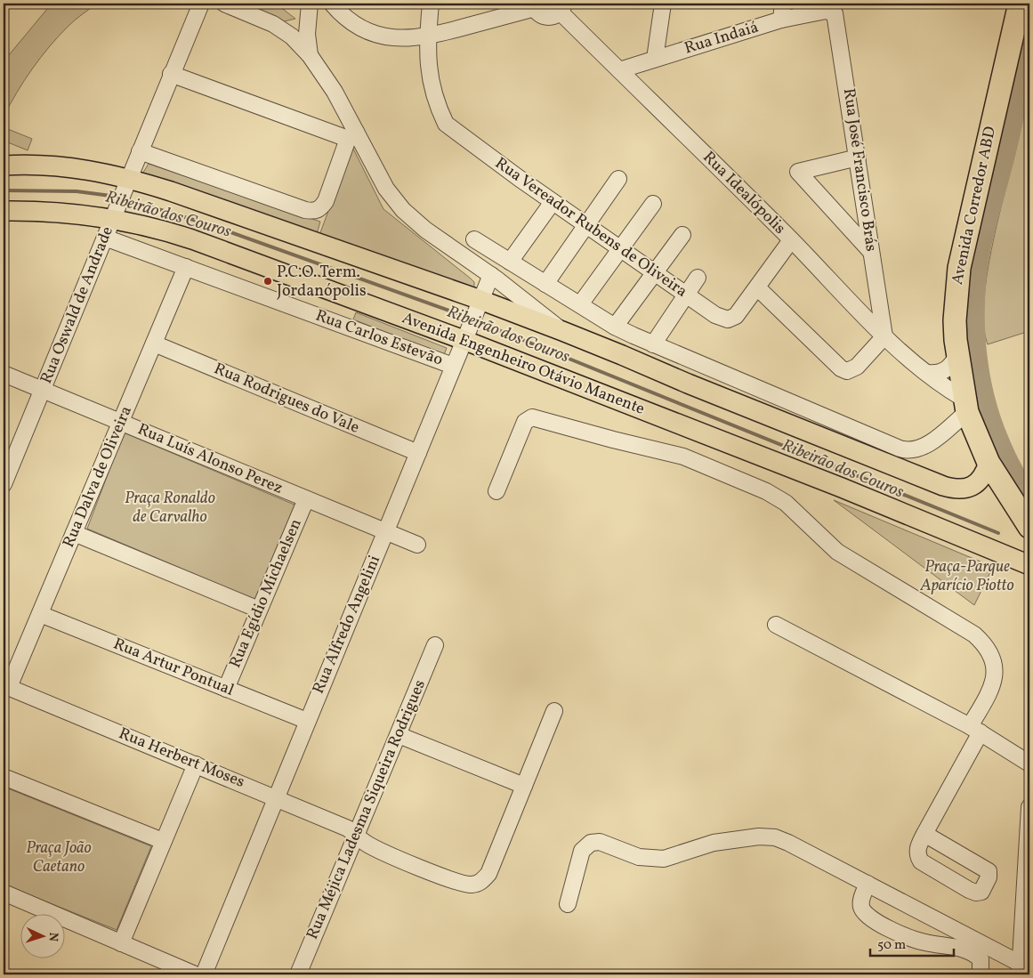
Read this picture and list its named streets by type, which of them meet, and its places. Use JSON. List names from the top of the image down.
{
  "streets": {
    "highway": ["Avenida Corredor ABD"],
    "main road": ["Avenida Engenheiro Otávio Manente"],
    "street": [
      "Rua Indaiá",
      "Rua José Francisco Brás",
      "Rua Idealópolis",
      "Rua Vereador Rubens de Oliveira",
      "Rua Oswald de Andrade",
      "Rua Carlos Estevão",
      "Rua Rodrigues do Vale",
      "Rua Luís Alonso Perez",
      "Rua Dalva de Oliveira",
      "Rua Egídio Michaelsen",
      "Rua Alfredo Angelini",
      "Rua Artur Pontual",
      "Rua Herbert Moses",
      "Rua Méjica Ladesma Siqueira Rodrigues"
    ]
  },
  "crossings": [
    ["Rua Indaiá", "Rua José Francisco Brás"],
    ["Rua Indaiá", "Rua Idealópolis"],
    ["Rua José Francisco Brás", "Rua Idealópolis"],
    ["Rua Idealópolis", "Avenida Corredor ABD"],
    ["Rua Idealópolis", "Rua Vereador Rubens de Oliveira"],
    ["Rua Oswald de Andrade", "Rua Carlos Estevão"],
    ["Rua Oswald de Andrade", "Avenida Engenheiro Otávio Manente"],
    ["Rua Oswald de Andrade", "Rua Luís Alonso Perez"],
    ["Rua Carlos Estevão", "Rua Dalva de Oliveira"],
    ["Rua Carlos Estevão", "Rua Alfredo Angelini"],
    ["Avenida Engenheiro Otávio Manente", "Rua Alfredo Angelini"],
    ["Rua Rodrigues do Vale", "Rua Dalva de Oliveira"],
    ["Rua Rodrigues do Vale", "Rua Alfredo Angelini"],
    ["Rua Luís Alonso Perez", "Rua Dalva de Oliveira"],
    ["Rua Luís Alonso Perez", "Rua Egídio Michaelsen"],
    ["Rua Luís Alonso Perez", "Rua Alfredo Angelini"],
    ["Rua Dalva de Oliveira", "Rua Artur Pontual"],
    ["Rua Dalva de Oliveira", "Rua Herbert Moses"],
    ["Rua Egídio Michaelsen", "Rua Artur Pontual"],
    ["Rua Alfredo Angelini", "Rua Artur Pontual"],
    ["Rua Alfredo Angelini", "Rua Herbert Moses"],
    ["Rua Herbert Moses", "Rua Méjica Ladesma Siqueira Rodrigues"]
  ],
  "water": ["Ribeirão dos Couros"],
  "parks": ["Praça Ronaldo de Carvalho", "Praça-Parque Aparício Piotto", "Praça João Caetano"],
  "places": ["P.C.O. Term. Jordanópolis"],
  "scale_bar": "50 m",
  "north": "right"
}
